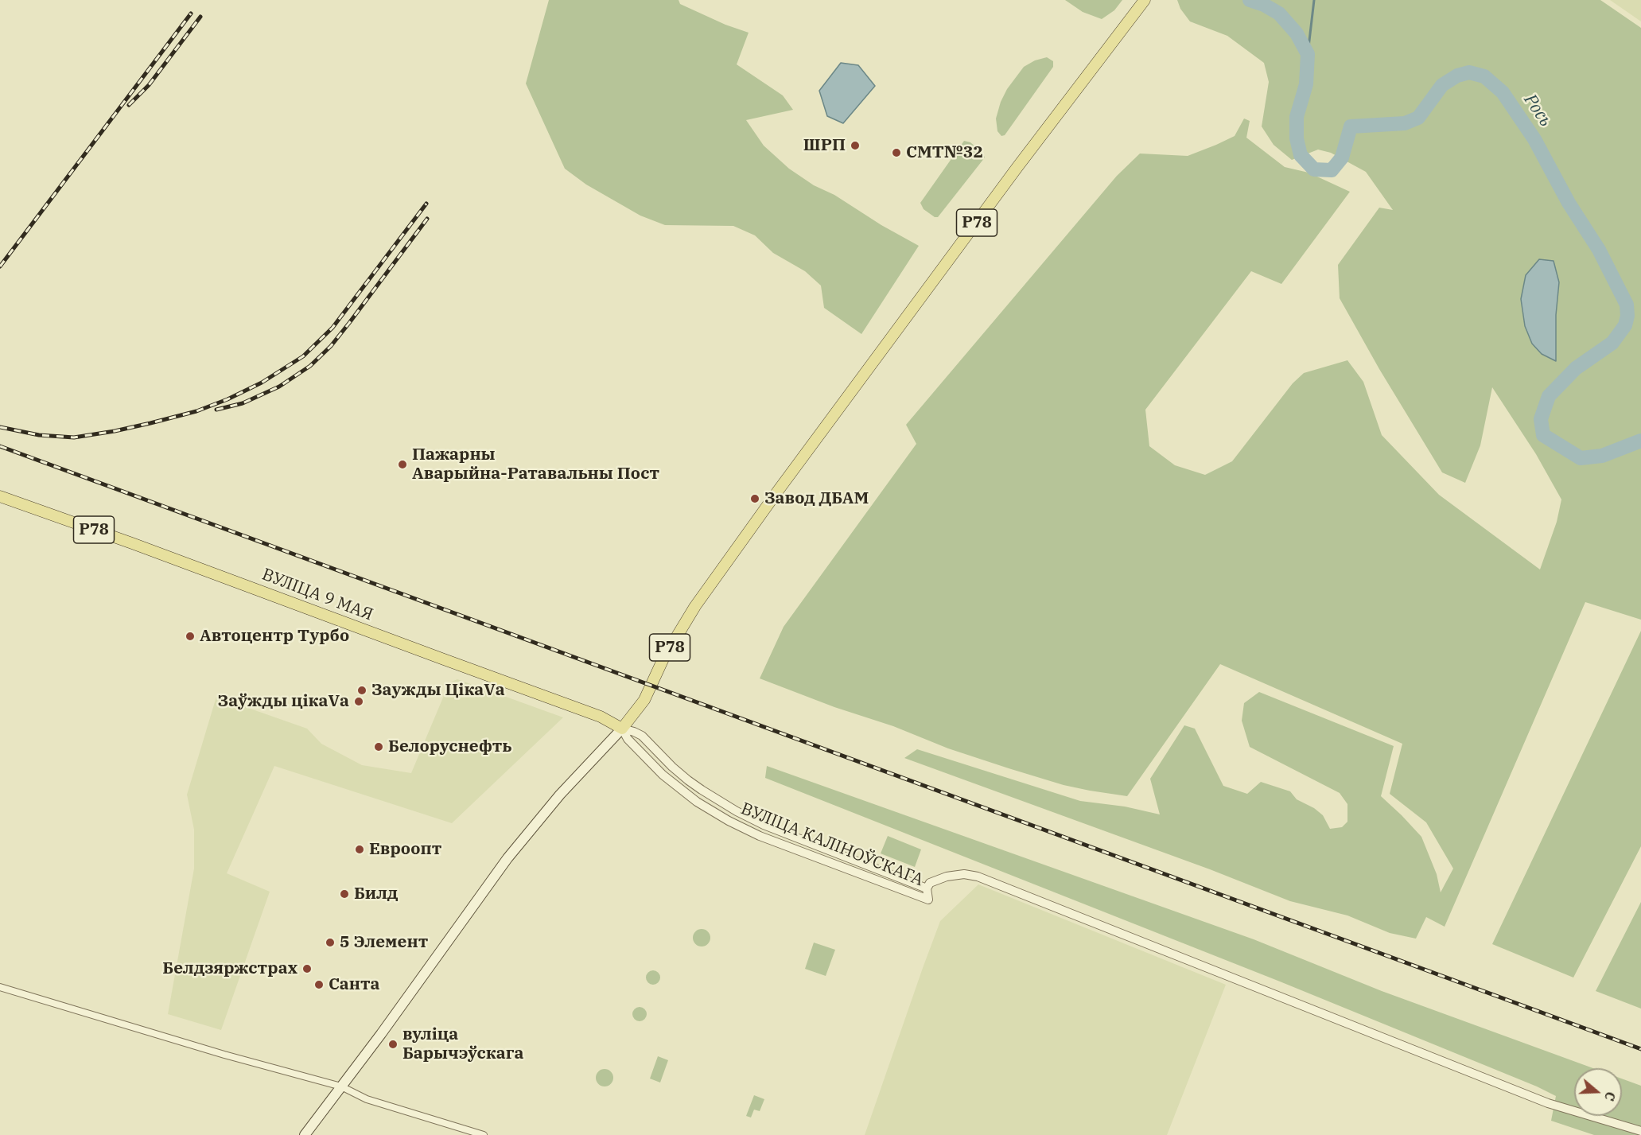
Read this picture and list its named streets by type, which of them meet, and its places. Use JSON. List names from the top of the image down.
{
  "streets": {
    "main road": ["Р78", "ВУЛІЦА 9 МАЯ"],
    "street": ["ВУЛІЦА КАЛІНОЎСКАГА"]
  },
  "crossings": [
    ["Р78", "ВУЛІЦА 9 МАЯ"],
    ["Р78", "ВУЛІЦА КАЛІНОЎСКАГА"],
    ["ВУЛІЦА 9 МАЯ", "ВУЛІЦА КАЛІНОЎСКАГА"]
  ],
  "water": ["Рось"],
  "places": [
    "ШРП",
    "СМТ№32",
    "Пажарны Аварыйна-Ратавальны Пост",
    "Завод ДБАМ",
    "Автоцентр Турбо",
    "Заужды ЦікаVа",
    "Заўжды цікаVа",
    "Белоруснефть",
    "Евроопт",
    "Билд",
    "5 Элемент",
    "Белдзяржстрах",
    "Санта",
    "вуліца Барычэўскага"
  ],
  "north": "right"
}
